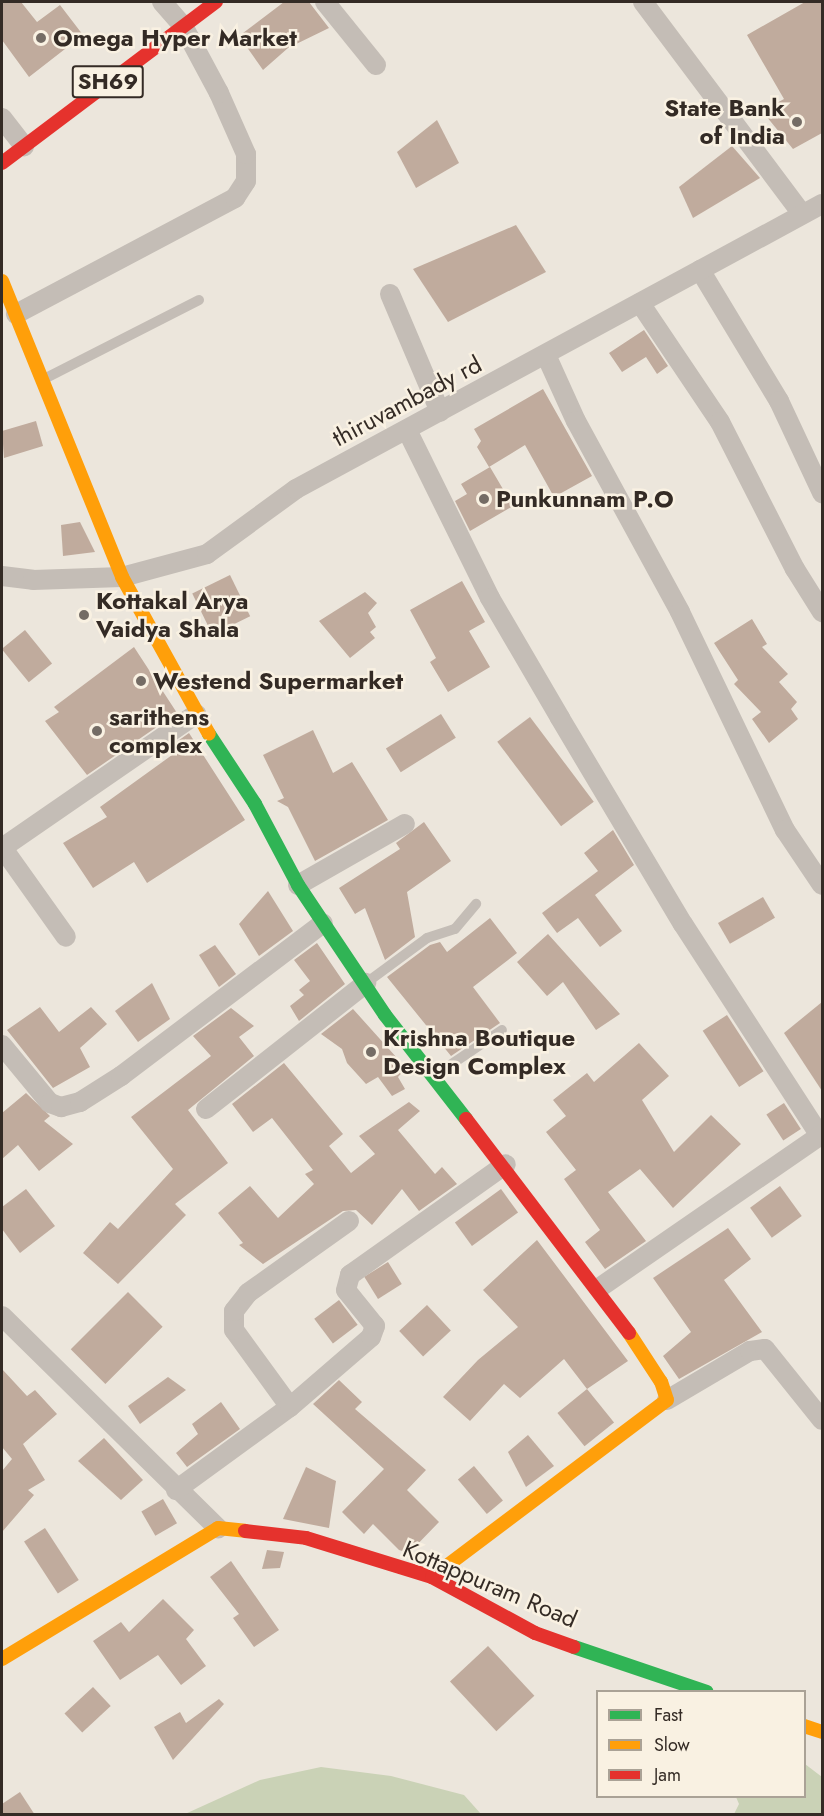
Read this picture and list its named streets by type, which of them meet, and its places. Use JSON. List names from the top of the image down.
{
  "streets": {
    "street": ["SH69", "thiruvambady rd", "Kottappuram Road"]
  },
  "places": [
    "Omega Hyper Market",
    "State Bank of India",
    "Punkunnam P.O",
    "Kottakal Arya Vaidya Shala",
    "Westend Supermarket",
    "sarithens complex",
    "Krishna Boutique Design Complex"
  ],
  "legend": ["Fast", "Slow", "Jam"]
}
